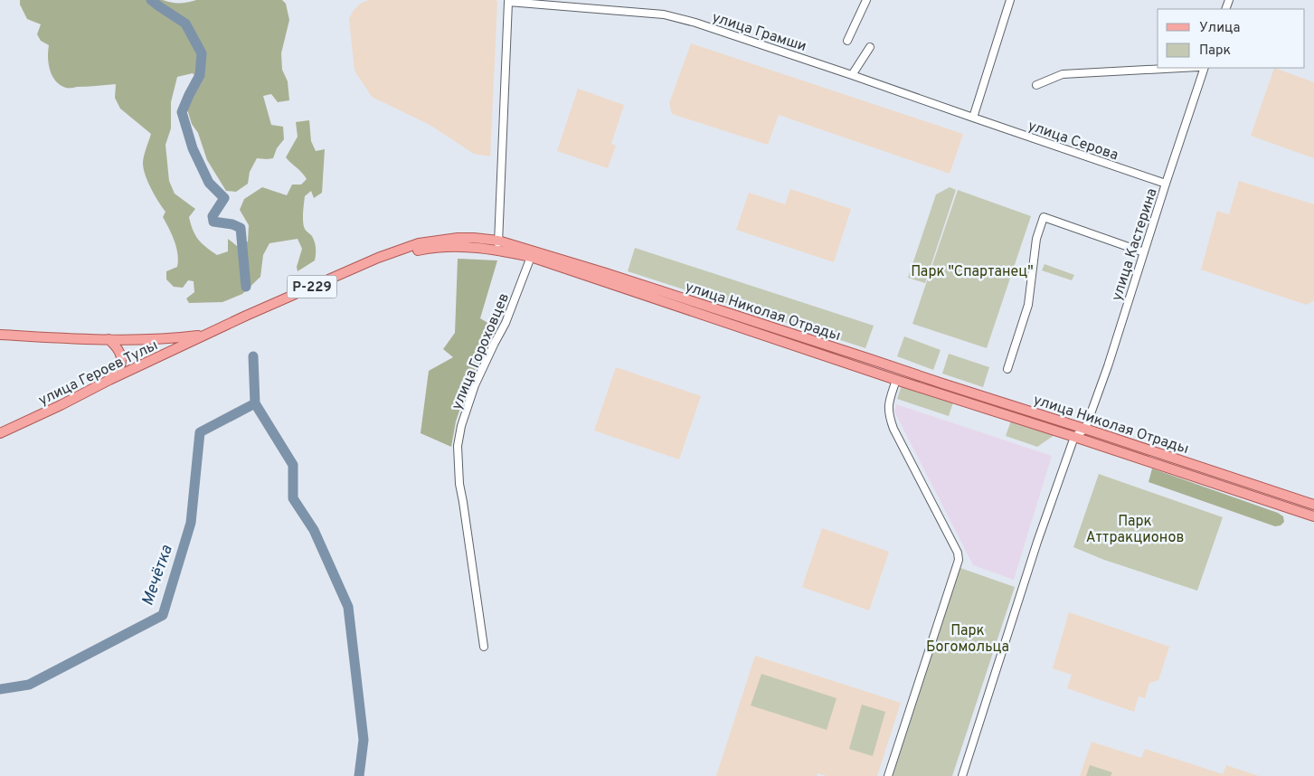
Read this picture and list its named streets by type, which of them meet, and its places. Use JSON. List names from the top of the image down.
{
  "streets": {
    "main road": ["Р-229", "улица Николая Отрады", "улица Героев Тулы"],
    "street": [
      "улица Грамши",
      "улица Серова",
      "улица Кастерина",
      "улица Гороховцев"
    ]
  },
  "crossings": [
    ["улица Грамши", "улица Серова"],
    ["улица Грамши", "улица Николая Отрады"],
    ["улица Серова", "улица Кастерина"],
    ["улица Кастерина", "улица Николая Отрады"],
    ["улица Николая Отрады", "улица Гороховцев"],
    ["улица Николая Отрады", "улица Героев Тулы"]
  ],
  "water": ["Мечётка"],
  "parks": ["Парк \"Спартанец\"", "Парк Аттракционов", "Парк Богомольца"],
  "legend": ["Улица", "Парк"]
}
